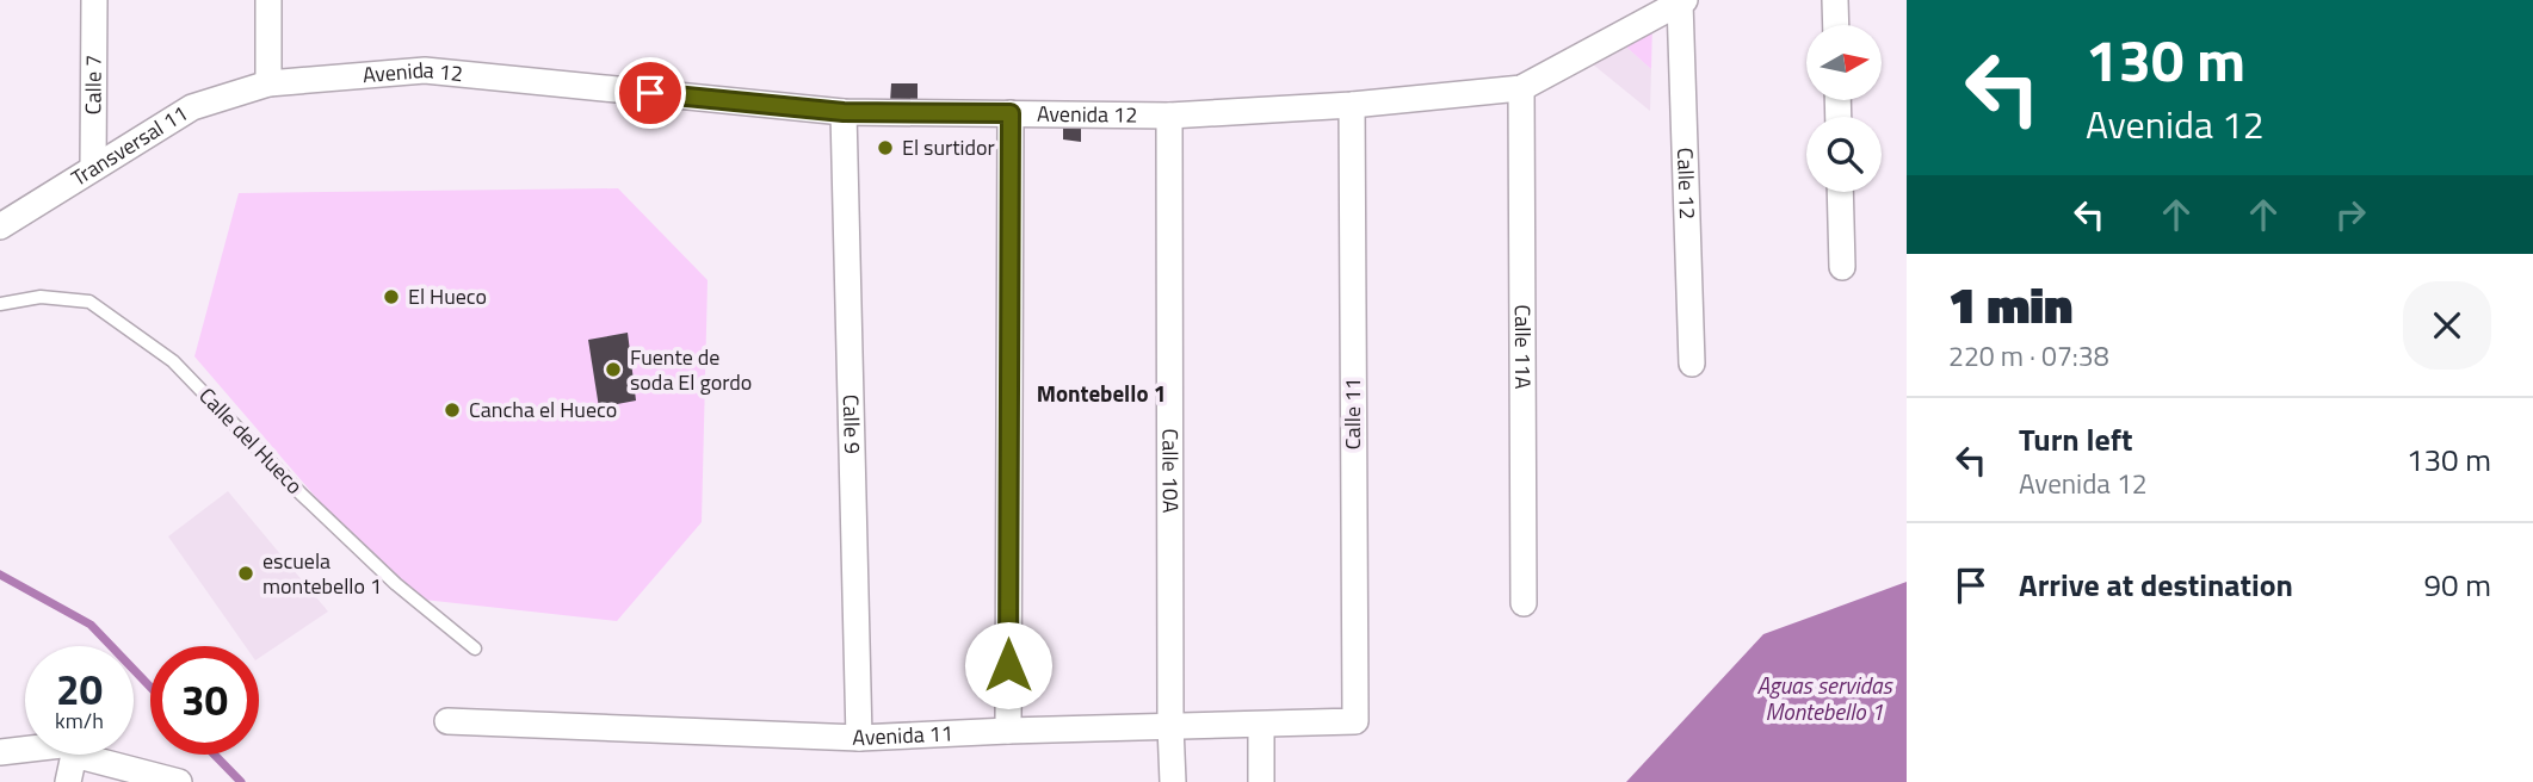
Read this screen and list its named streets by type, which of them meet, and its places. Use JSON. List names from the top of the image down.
{
  "streets": {
    "street": [
      "Avenida 12",
      "Calle 7",
      "Transversal 11",
      "Calle 12",
      "Calle 11A",
      "Calle 11",
      "Calle 9",
      "Calle 10A",
      "Avenida 11"
    ],
    "lane": ["Calle del Hueco"]
  },
  "crossings": [
    ["Avenida 12", "Transversal 11"],
    ["Avenida 12", "Calle 12"],
    ["Avenida 12", "Calle 11A"],
    ["Avenida 12", "Calle 11"],
    ["Avenida 12", "Calle 9"],
    ["Avenida 12", "Calle 10A"],
    ["Calle 7", "Transversal 11"],
    ["Calle 11", "Avenida 11"],
    ["Calle 9", "Avenida 11"],
    ["Calle 10A", "Avenida 11"]
  ],
  "districts": ["Montebello 1"],
  "water": ["Aguas servidas Montebello 1"],
  "places": [
    "El surtidor",
    "El Hueco",
    "Fuente de soda El gordo",
    "Cancha el Hueco",
    "escuela montebello 1"
  ],
  "north": "right",
  "page": {
    "turn": ["130 m", "Avenida 12"],
    "heading": ["1 min", "220 m · 07:38"],
    "list": [
      {
        "name": "Turn left",
        "note": "Avenida 12",
        "value": "130 m"
      },
      {
        "name": "Arrive at destination",
        "value": "90 m"
      }
    ],
    "speed": "20 km/h",
    "limit": "30"
  }
}
